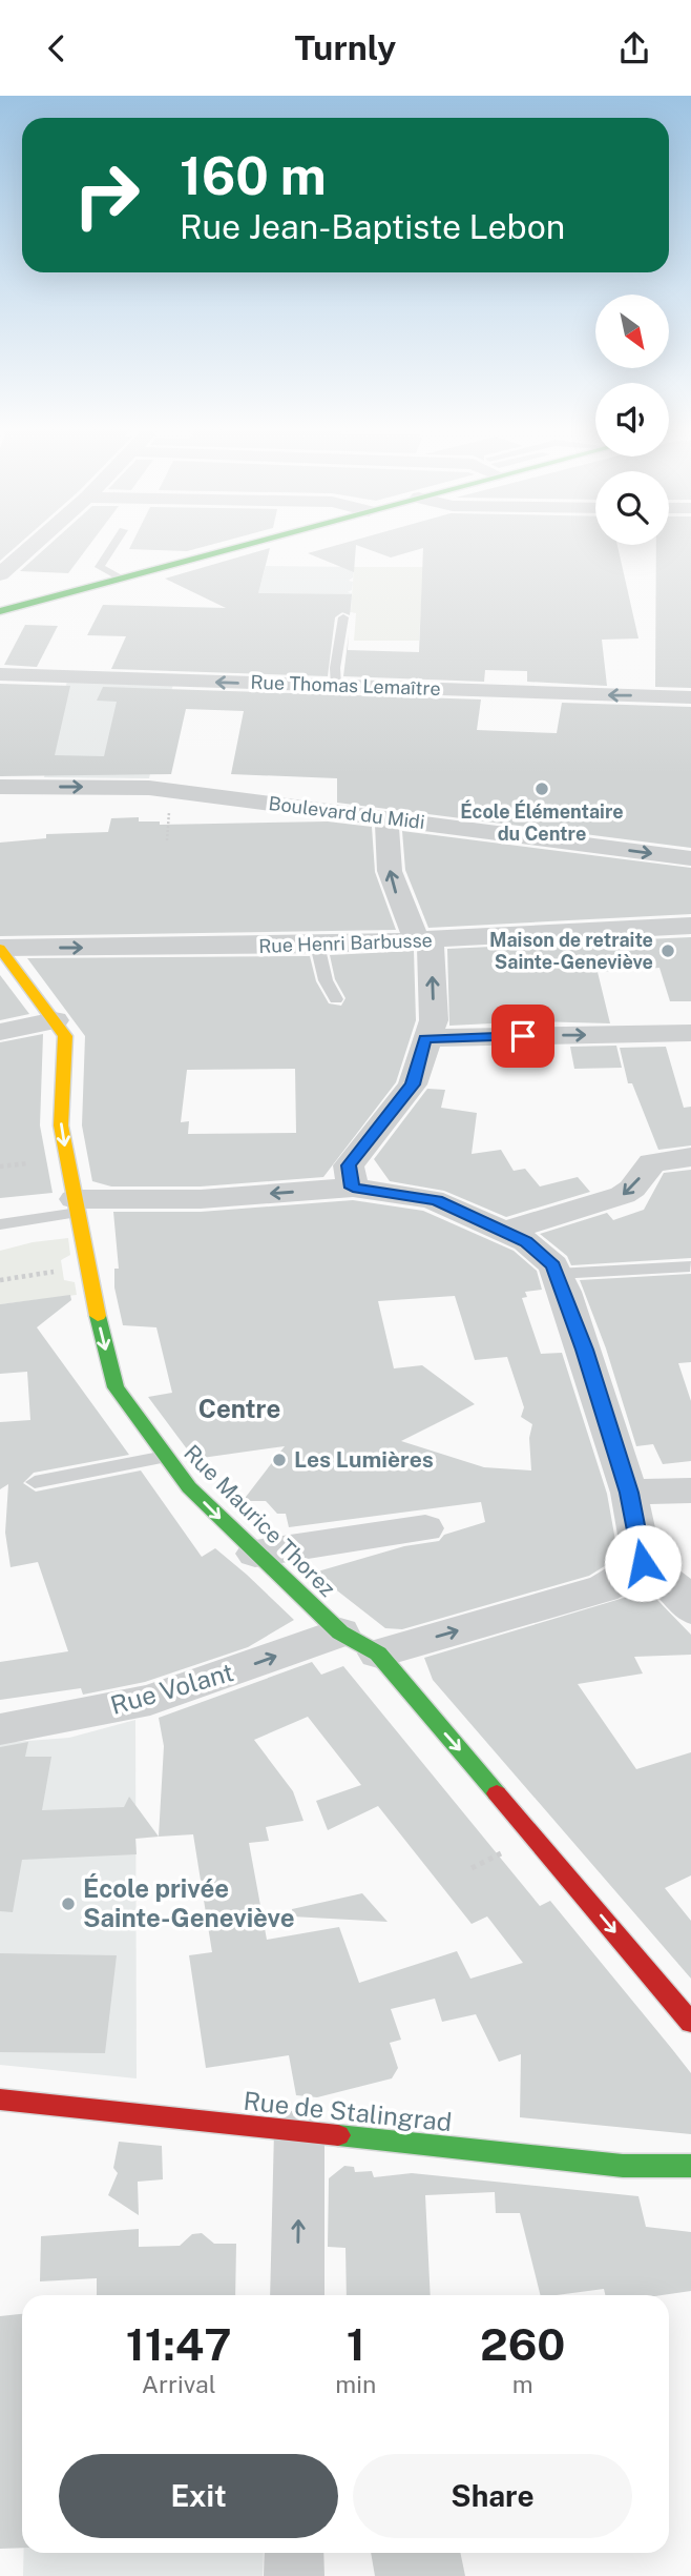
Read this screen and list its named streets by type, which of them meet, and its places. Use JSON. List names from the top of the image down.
{
  "streets": {
    "street": [
      "Rue Thomas Lemaître",
      "Boulevard du Midi",
      "Rue Henri Barbusse",
      "Rue Maurice Thorez",
      "Rue Volant",
      "Rue de Stalingrad"
    ]
  },
  "crossings": [
    ["Rue Henri Barbusse", "Rue Maurice Thorez"],
    ["Rue Maurice Thorez", "Rue Volant"]
  ],
  "one_way": ["Rue Maurice Thorez", "Rue Volant"],
  "districts": ["Centre"],
  "places": [
    "École Élémentaire du Centre",
    "Maison de retraite Sainte-Geneviève",
    "Les Lumières",
    "École privée Sainte-Geneviève"
  ],
  "north": "bottom right",
  "page": {
    "header": "Turnly",
    "turn": ["160 m", "Rue Jean-Baptiste Lebon"],
    "eta": [
      "11:47",
      "Arrival",
      "1",
      "min",
      "260",
      "m"
    ],
    "buttons": ["Exit", "Share"]
  }
}
